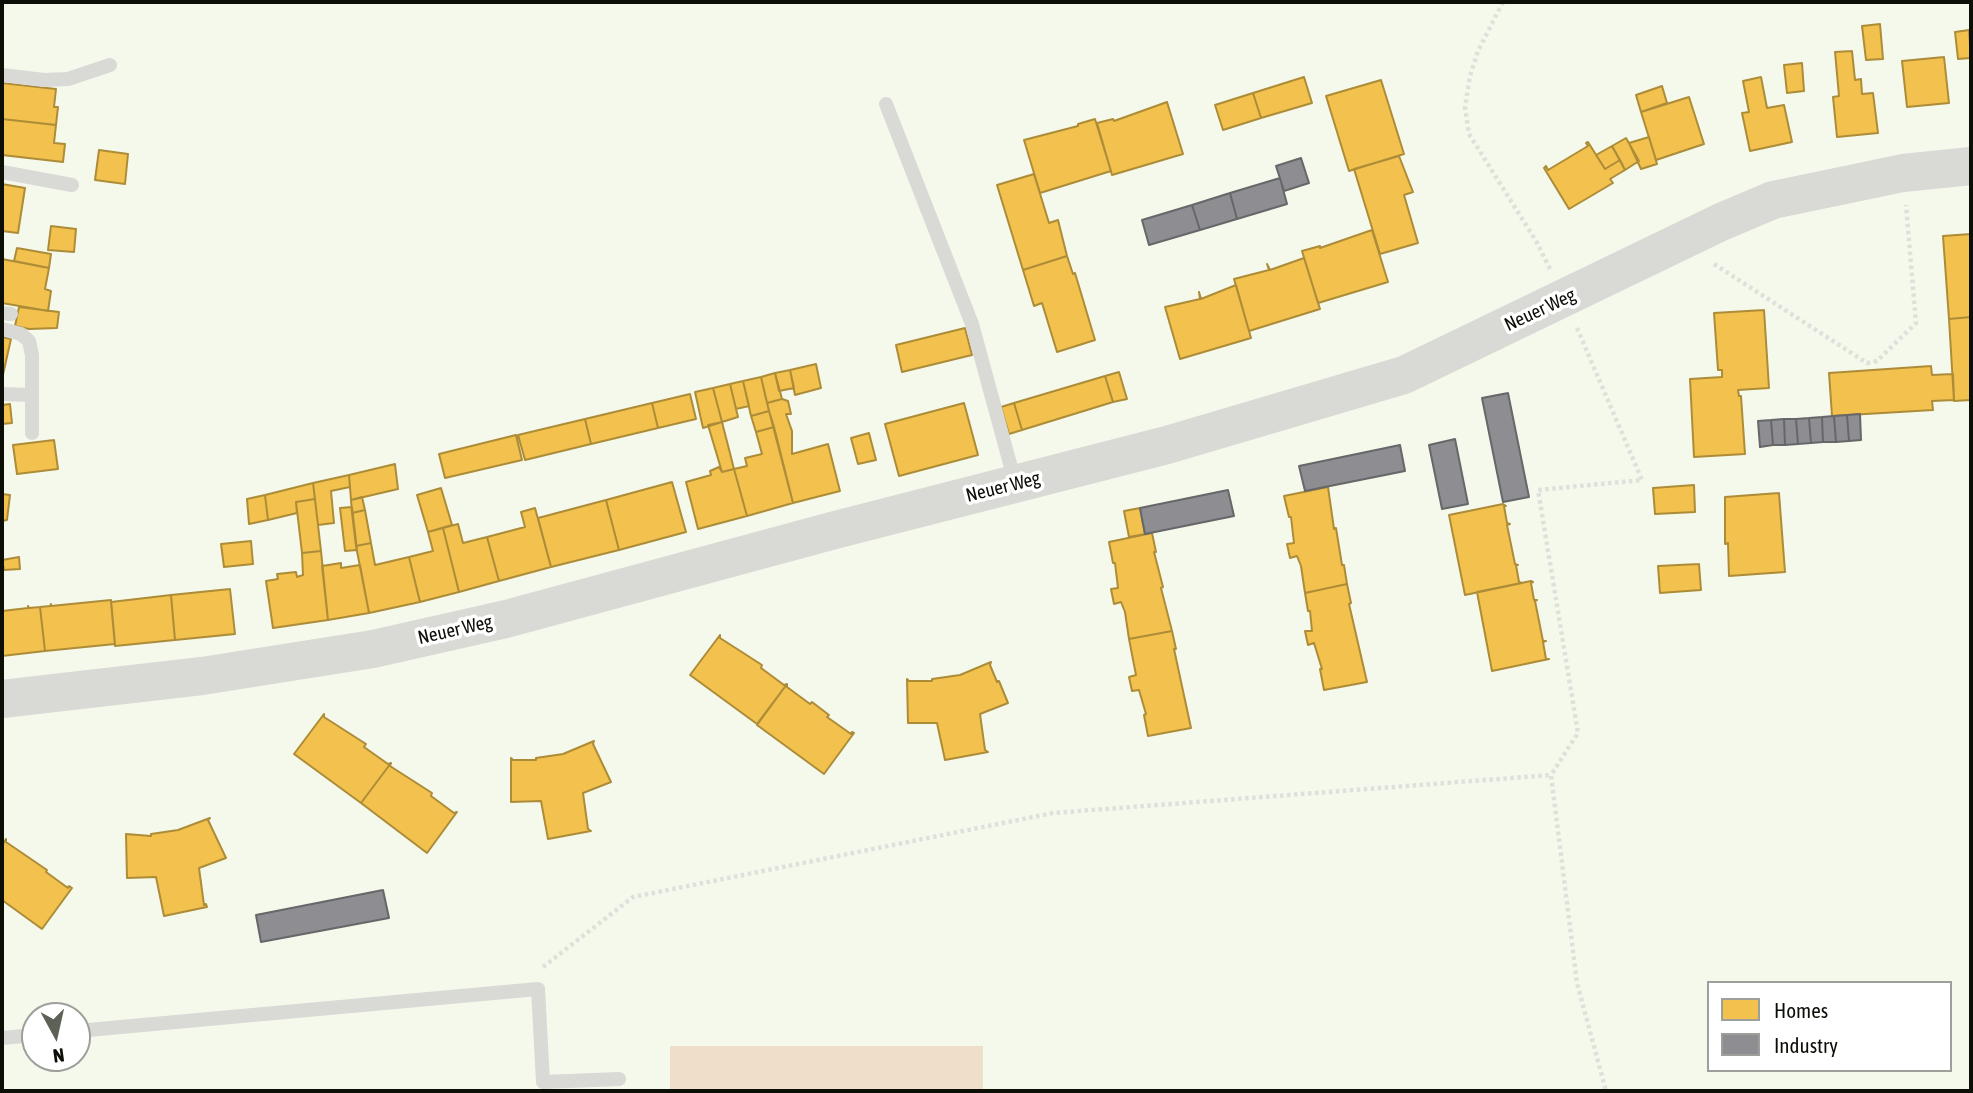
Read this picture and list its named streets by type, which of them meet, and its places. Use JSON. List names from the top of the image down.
{
  "streets": {
    "street": ["Neuer Weg"]
  },
  "legend": ["Homes", "Industry"],
  "north": "bottom"
}
